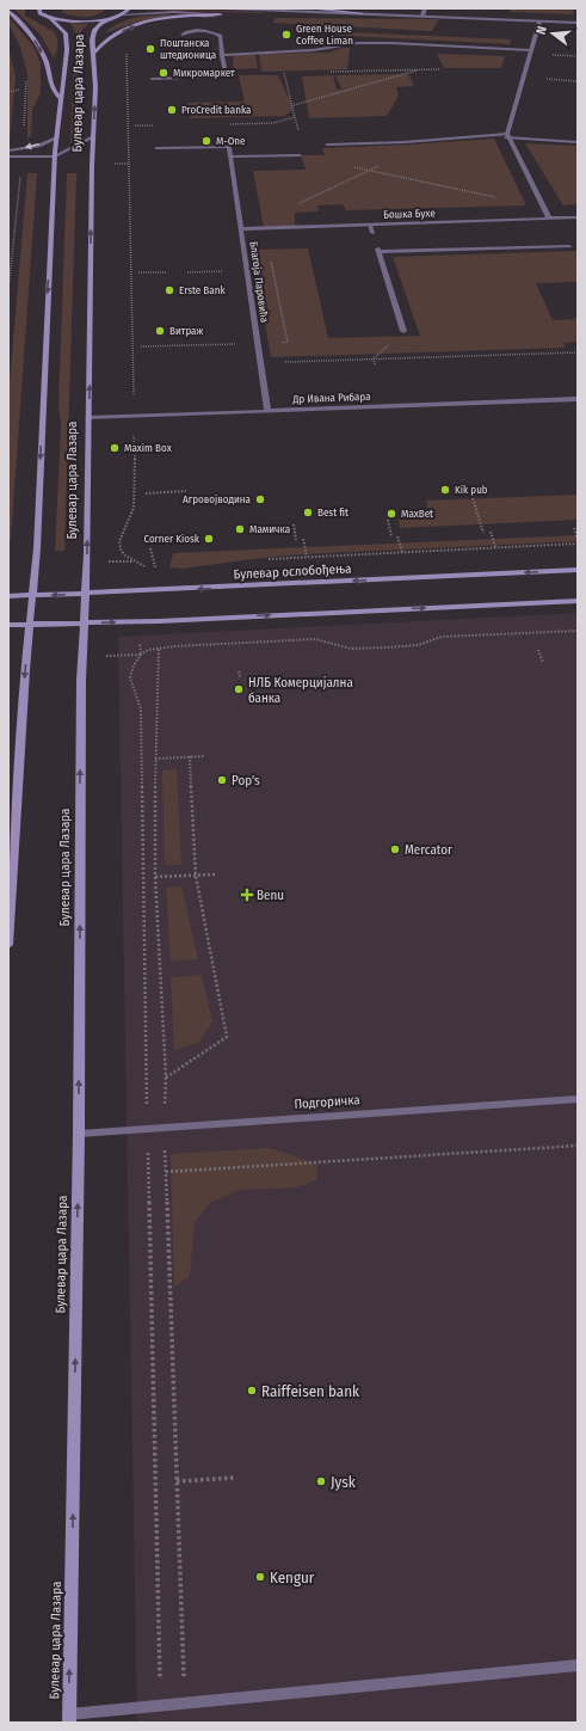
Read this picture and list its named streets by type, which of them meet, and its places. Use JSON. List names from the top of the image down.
{
  "streets": {
    "main road": ["Булевар цара Лазара", "Булевар ослобођења"],
    "street": [
      "Бошка Бухе",
      "Благоја Паровића",
      "Др Ивана Рибара",
      "Подгоричка"
    ]
  },
  "crossings": [
    ["Булевар цара Лазара", "Др Ивана Рибара"],
    ["Булевар цара Лазара", "Булевар ослобођења"],
    ["Булевар цара Лазара", "Подгоричка"],
    ["Бошка Бухе", "Благоја Паровића"],
    ["Благоја Паровића", "Др Ивана Рибара"]
  ],
  "places": {
    "other": [
      "Green House Coffee Liman",
      "Поштанска штедионица",
      "Микромаркет",
      "ProCredit banka",
      "M-One",
      "Erste Bank",
      "Витраж",
      "Maxim Box",
      "Kik pub",
      "Агровојводина",
      "Best fit",
      "MaxBet",
      "Мамичка",
      "Corner Kiosk",
      "НЛБ Комерцијална банка",
      "Pop's",
      "Mercator",
      "Raiffeisen bank",
      "Jysk",
      "Kengur"
    ],
    "health": ["Benu"]
  },
  "north": "left"
}
